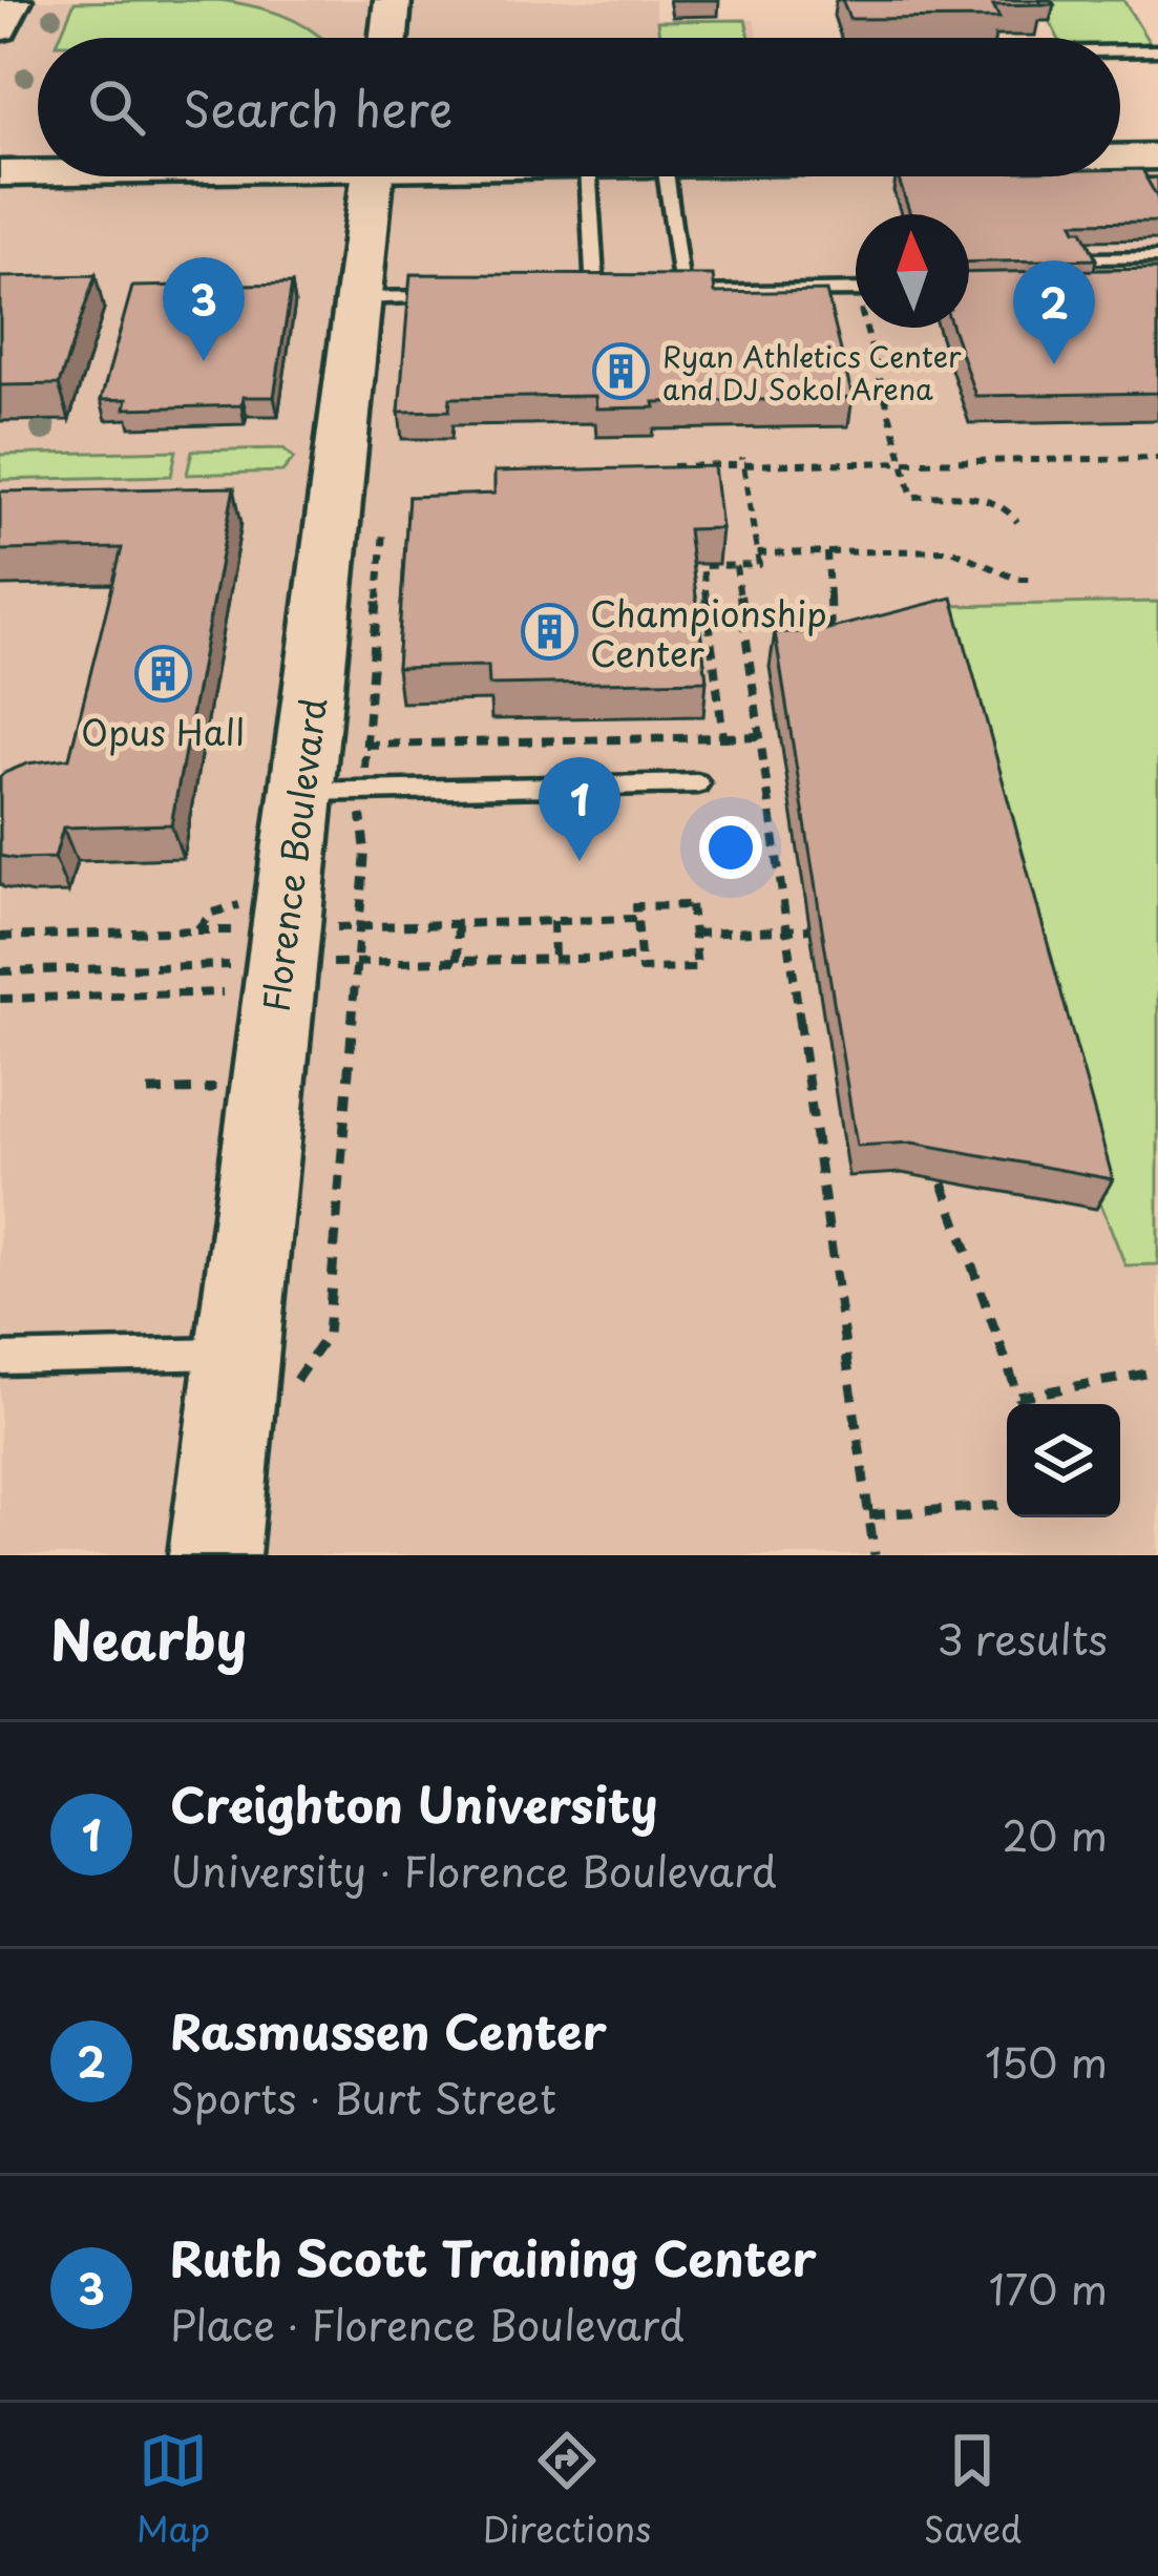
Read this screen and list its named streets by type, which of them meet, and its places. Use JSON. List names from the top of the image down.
{
  "streets": {
    "main road": ["Florence Boulevard"]
  },
  "places": {
    "building": ["Ryan Athletics Center and DJ Sokol Arena", "Championship Center", "Opus Hall"]
  },
  "north": "top",
  "page": {
    "search": "Search here",
    "pins": ["3", "2", "1"],
    "heading": ["Nearby", "3 results"],
    "list": [
      {
        "mark": "1",
        "name": "Creighton University",
        "note": "University · Florence Boulevard",
        "value": "20 m"
      },
      {
        "mark": "2",
        "name": "Rasmussen Center",
        "note": "Sports · Burt Street",
        "value": "150 m"
      },
      {
        "mark": "3",
        "name": "Ruth Scott Training Center",
        "note": "Place · Florence Boulevard",
        "value": "170 m"
      }
    ],
    "nav": ["Map", "Directions", "Saved"]
  }
}
